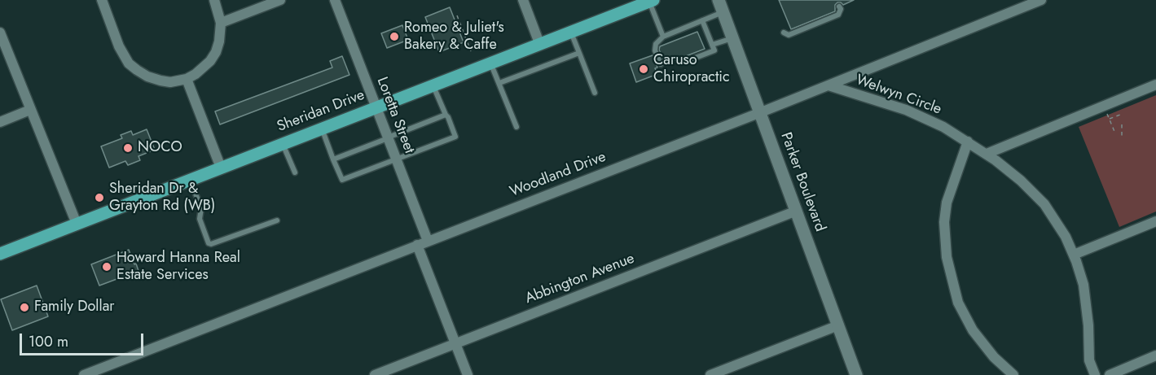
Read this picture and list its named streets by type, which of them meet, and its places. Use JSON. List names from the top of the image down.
{
  "streets": {
    "main road": ["Sheridan Drive"],
    "street": [
      "Welwyn Circle",
      "Loretta Street",
      "Woodland Drive",
      "Parker Boulevard",
      "Abbington Avenue"
    ]
  },
  "crossings": [
    ["Welwyn Circle", "Woodland Drive"],
    ["Sheridan Drive", "Loretta Street"],
    ["Loretta Street", "Woodland Drive"],
    ["Woodland Drive", "Parker Boulevard"],
    ["Parker Boulevard", "Abbington Avenue"]
  ],
  "places": [
    "Romeo & Juliet's Bakery & Caffe",
    "Caruso Chiropractic",
    "NOCO",
    "Sheridan Dr & Grayton Rd (WB)",
    "Howard Hanna Real Estate Services",
    "Family Dollar"
  ],
  "scale_bar": "100 m"
}
